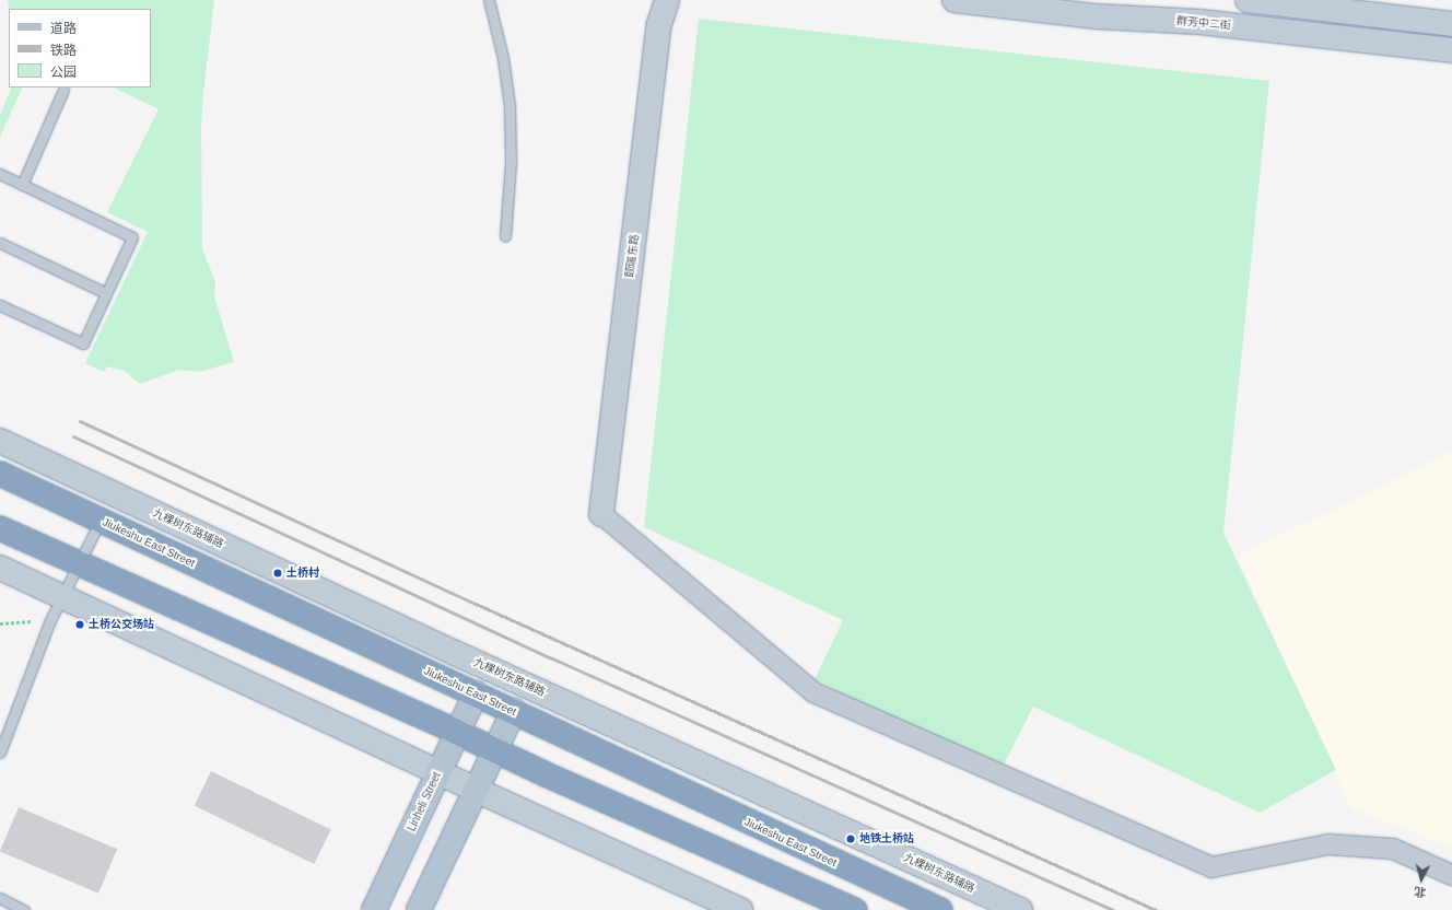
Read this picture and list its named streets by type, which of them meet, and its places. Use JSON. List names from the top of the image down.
{
  "streets": {
    "highway": ["Jiukeshu East Street"],
    "main road": ["Linheli Street"],
    "street": ["群芳中二街", "颐瑞东路", "九棵树东路辅路"]
  },
  "crossings": [
    ["Jiukeshu East Street", "Linheli Street"]
  ],
  "places": ["土桥村", "土桥公交场站", "地铁土桥站"],
  "legend": ["道路", "铁路", "公园"],
  "north": "bottom"
}
